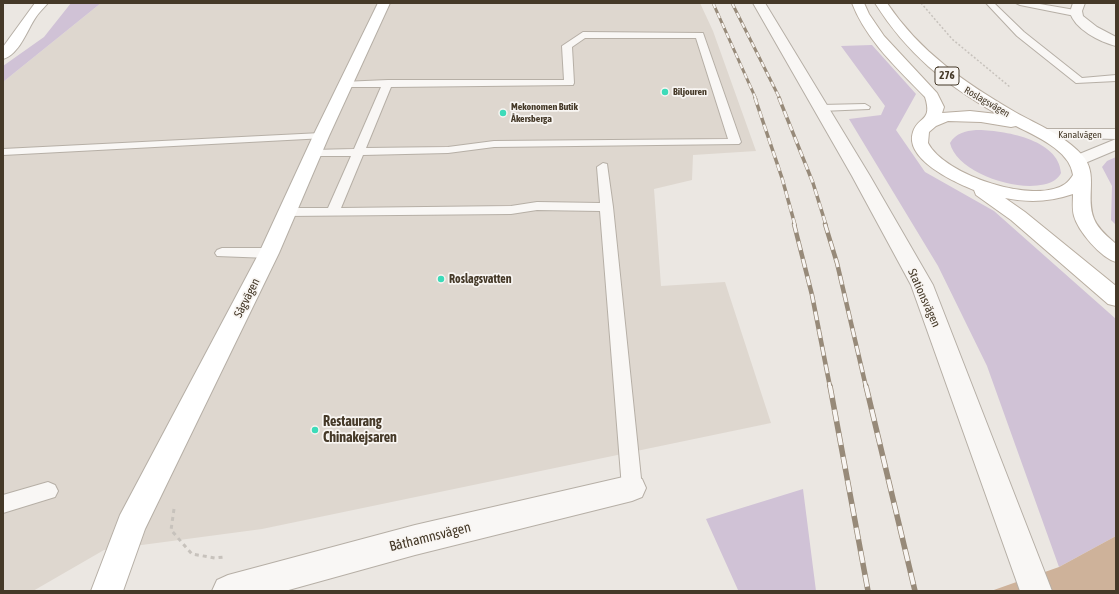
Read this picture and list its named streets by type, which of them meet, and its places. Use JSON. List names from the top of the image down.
{
  "streets": {
    "main road": ["276", "Roslagsvägen", "Sågvägen"],
    "street": ["Kanalvägen", "Stationsvägen", "Båthamnsvägen"]
  },
  "crossings": [
    ["276", "Roslagsvägen"],
    ["Roslagsvägen", "Kanalvägen"]
  ],
  "places": [
    "Biljouren",
    "Mekonomen Butik Åkersberga",
    "Roslagsvatten",
    "Restaurang Chinakejsaren"
  ]
}
